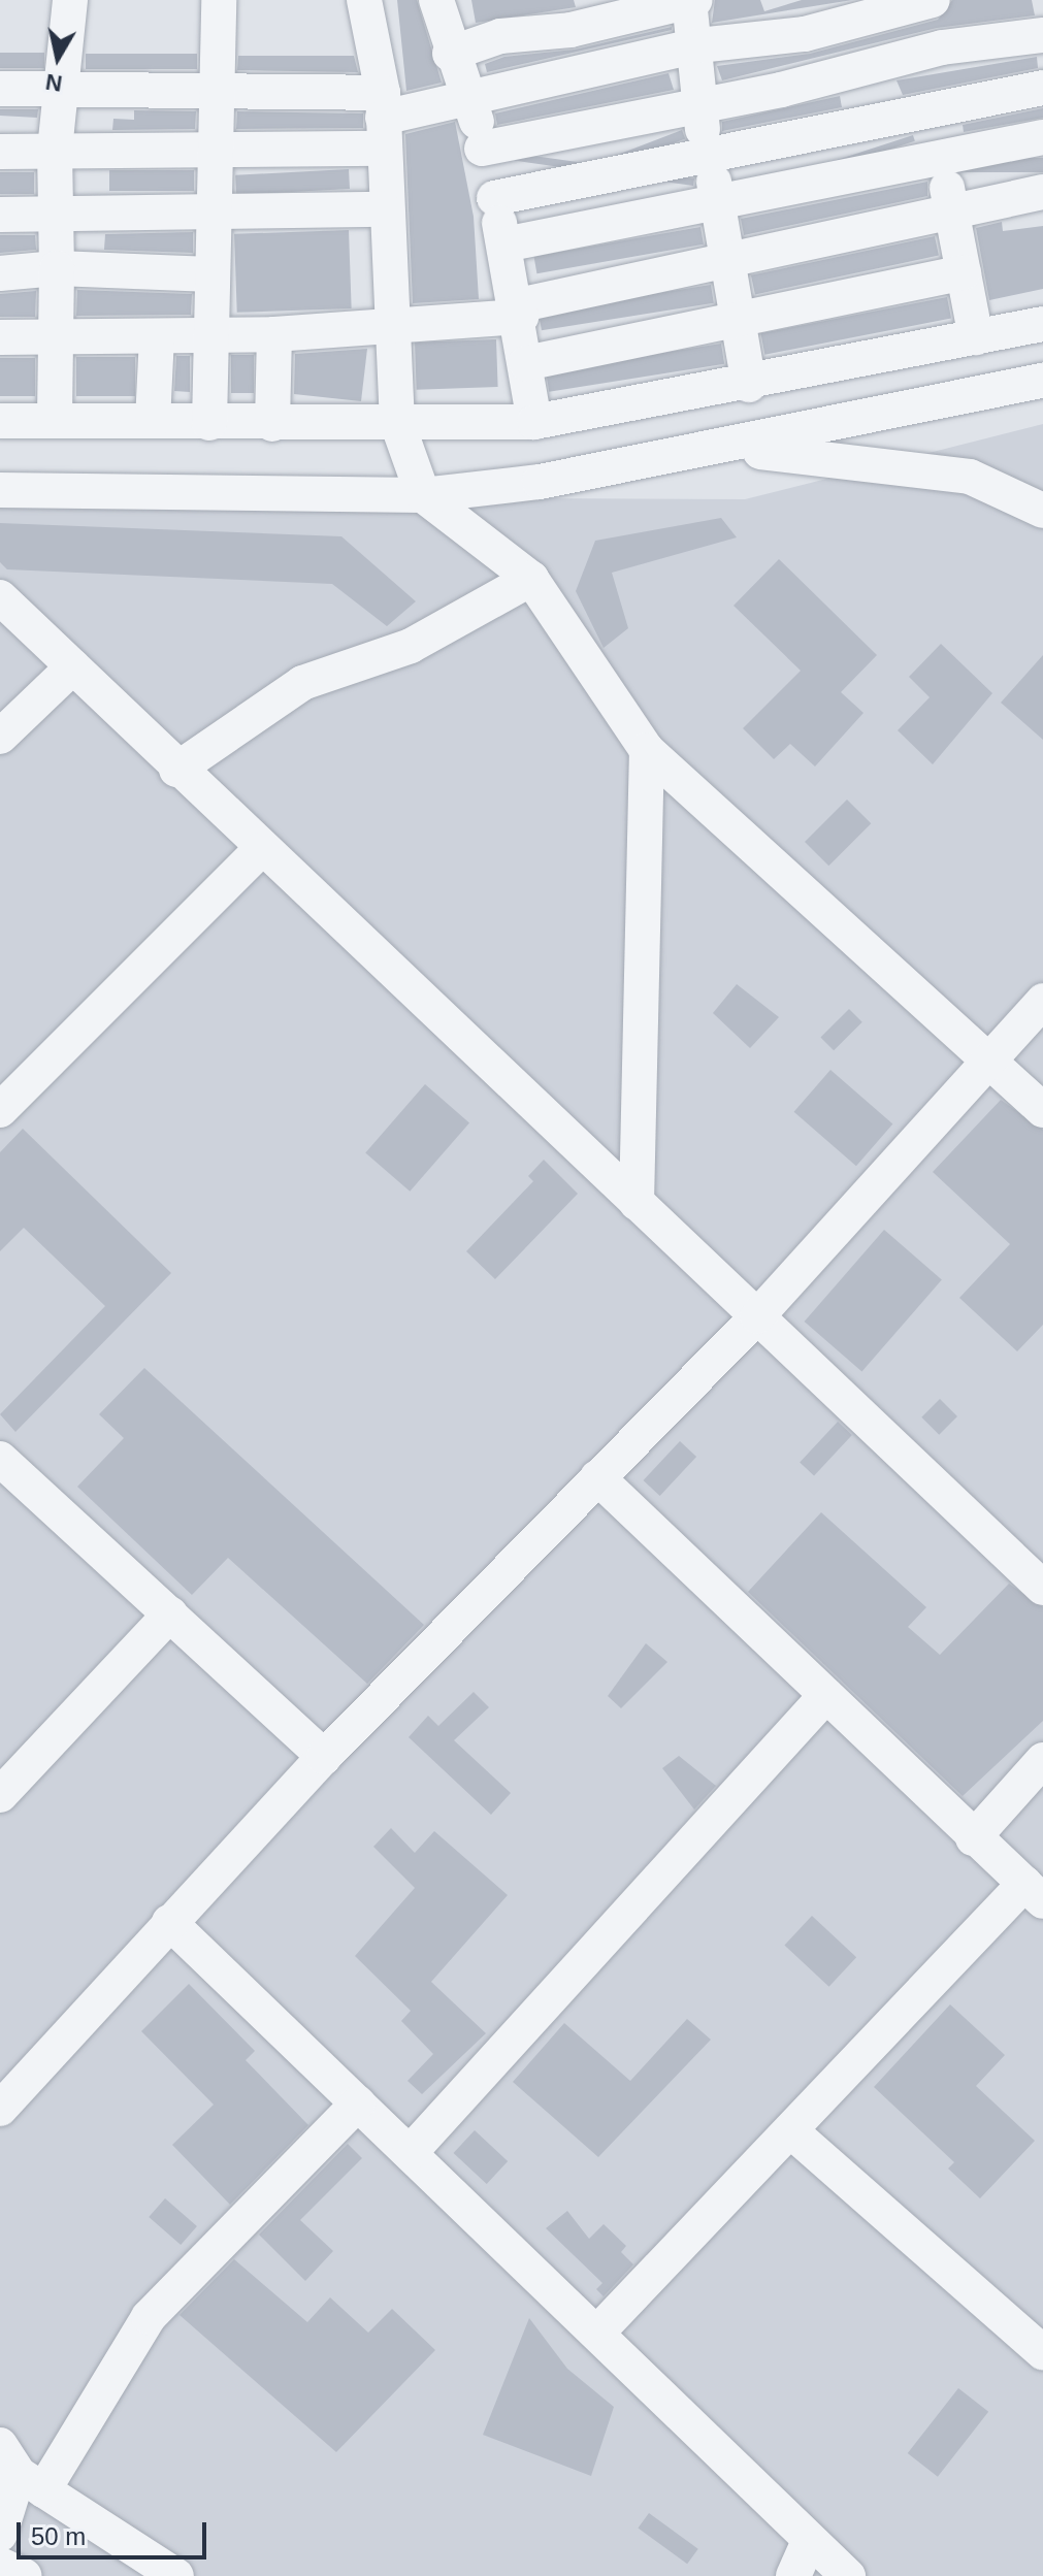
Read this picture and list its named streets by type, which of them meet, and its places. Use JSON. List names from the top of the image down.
{
  "scale_bar": "50 m",
  "north": "bottom"
}
